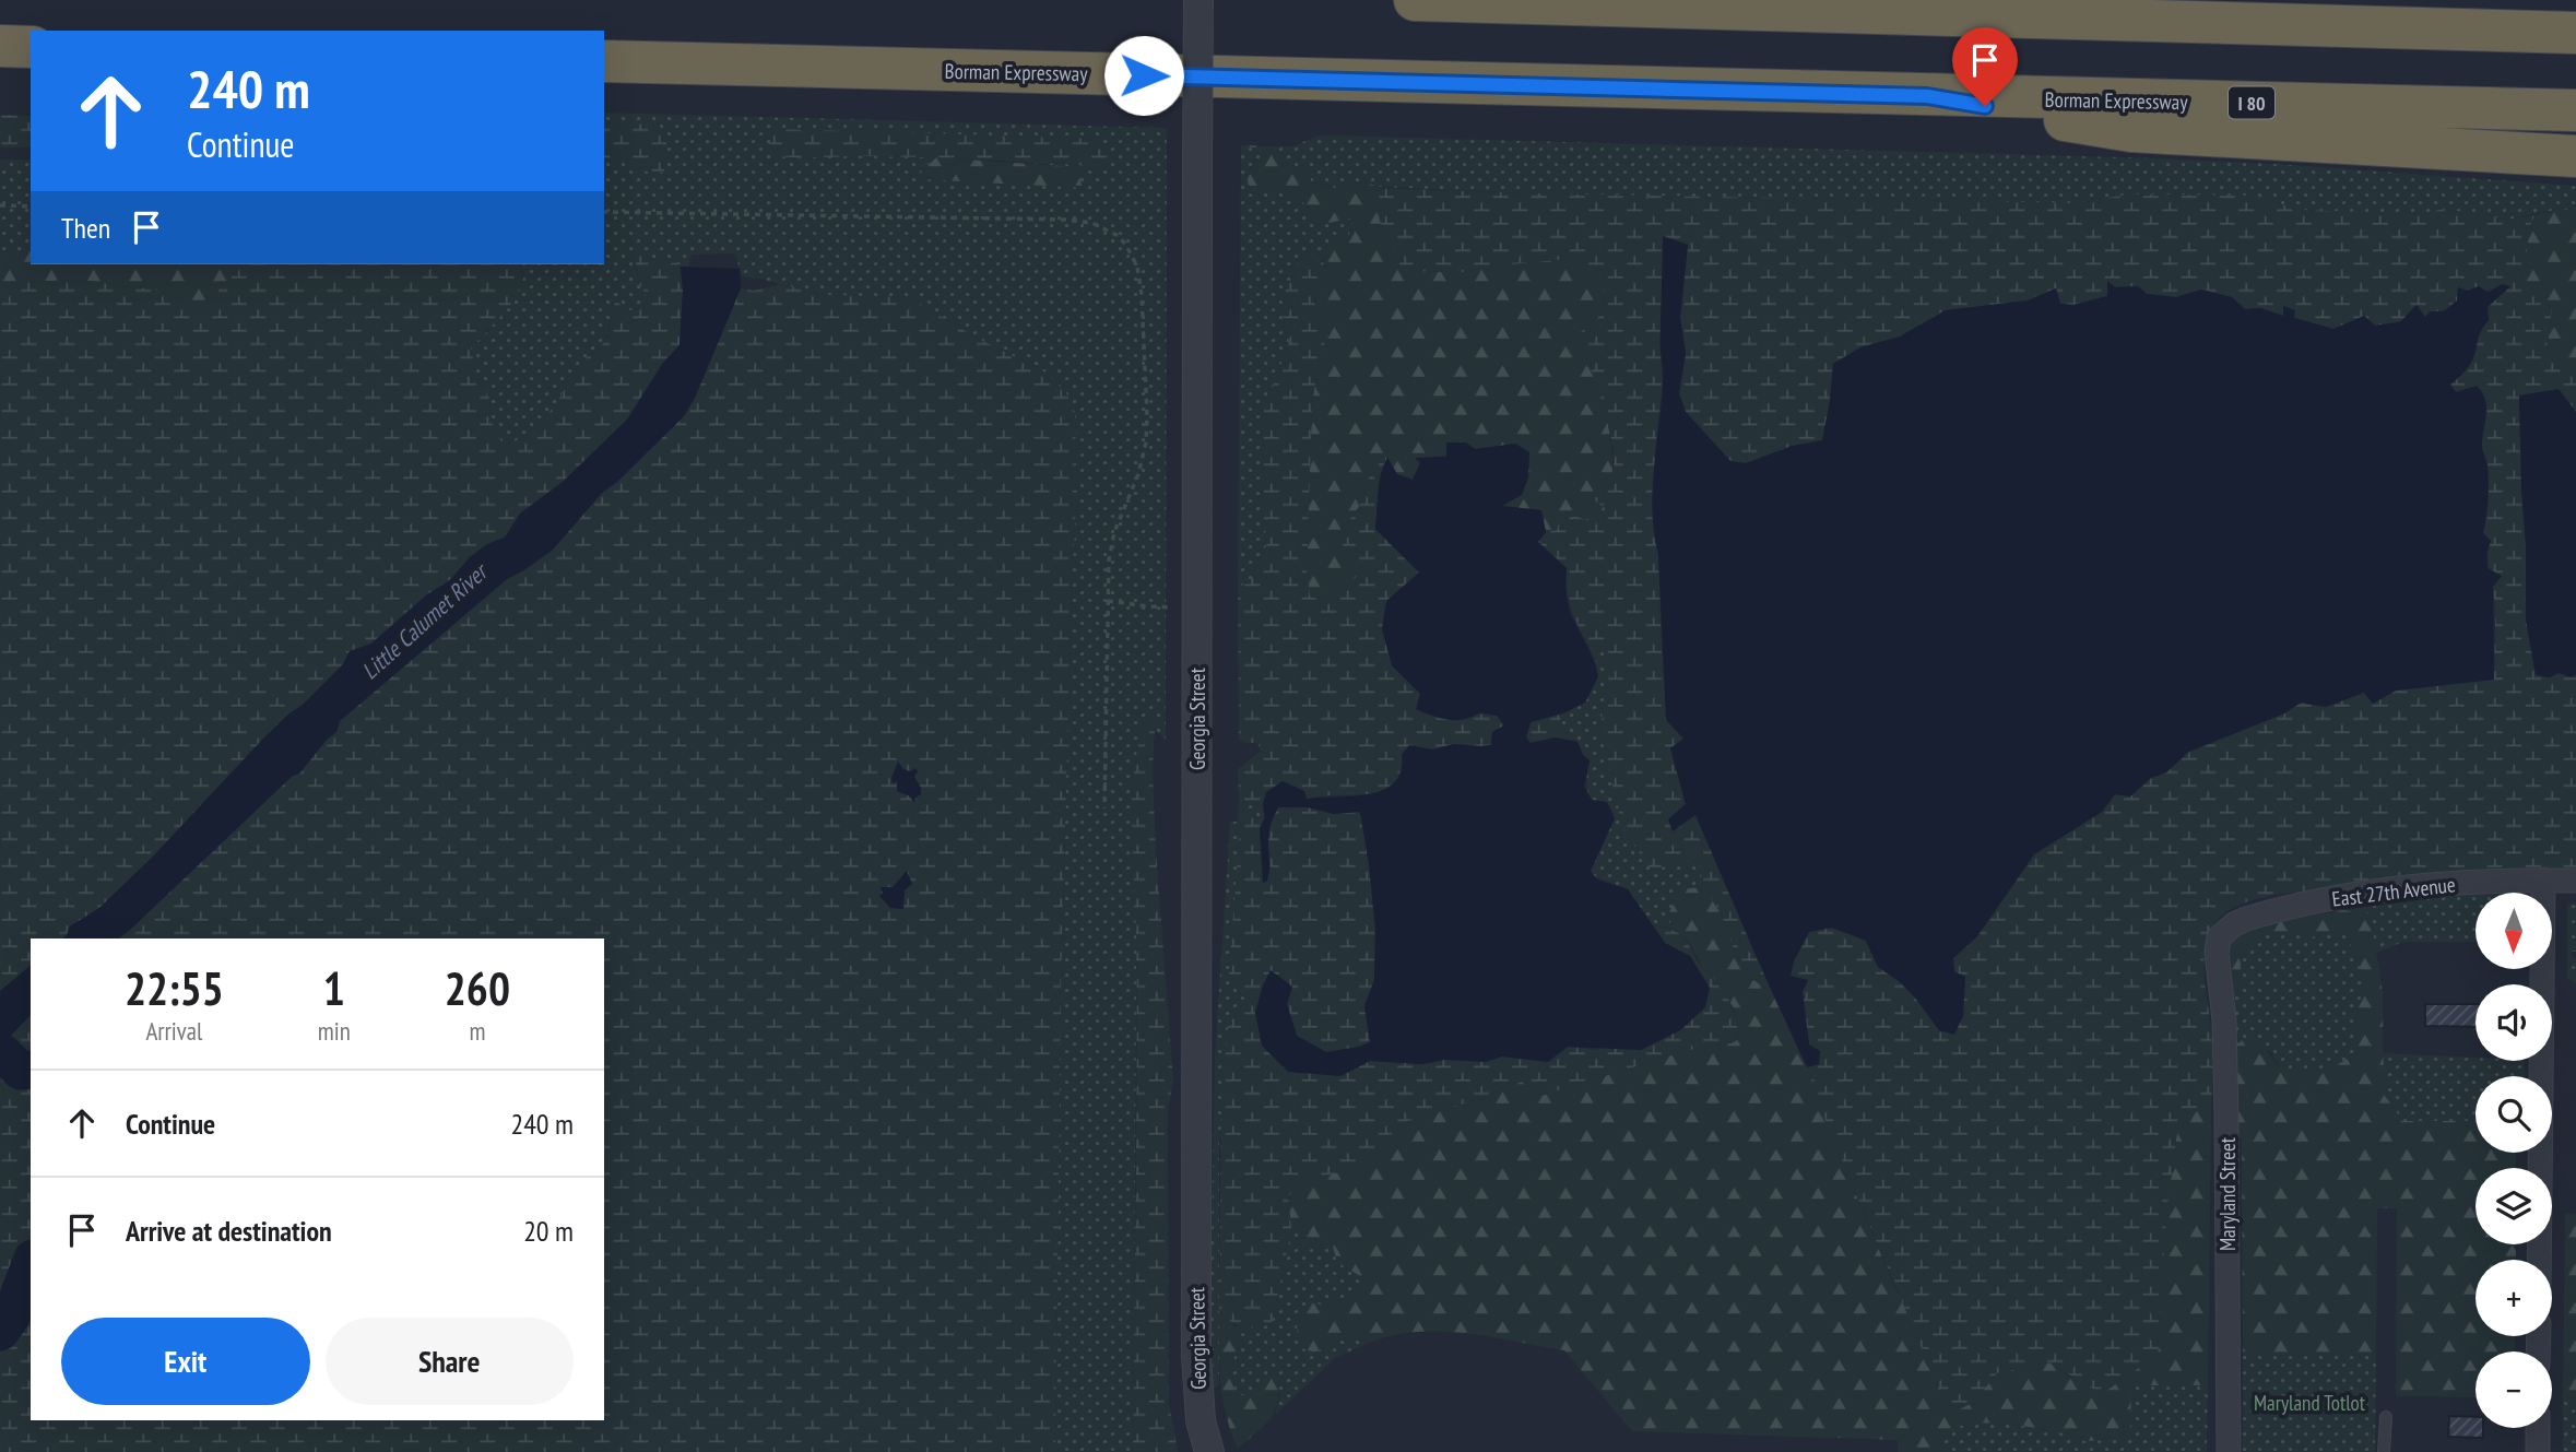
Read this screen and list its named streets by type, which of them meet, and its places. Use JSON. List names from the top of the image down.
{
  "streets": {
    "highway": ["Borman Expressway", "I 80"],
    "street": ["Georgia Street", "East 27th Avenue", "Maryland Street"]
  },
  "crossings": [
    ["East 27th Avenue", "Maryland Street"]
  ],
  "water": ["Little Calumet River"],
  "parks": ["Maryland Totlot"],
  "north": "bottom",
  "page": {
    "turn": ["240 m", "Continue"],
    "then": "Then",
    "map_buttons": ["+", "−"],
    "eta": [
      "22:55",
      "Arrival",
      "1",
      "min",
      "260",
      "m"
    ],
    "list": [
      {
        "name": "Continue",
        "value": "240 m"
      },
      {
        "name": "Arrive at destination",
        "value": "20 m"
      }
    ],
    "buttons": ["Exit", "Share"]
  }
}
